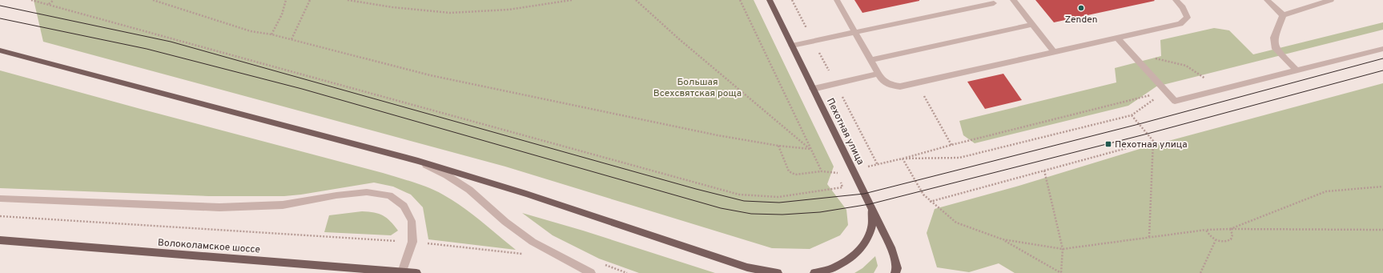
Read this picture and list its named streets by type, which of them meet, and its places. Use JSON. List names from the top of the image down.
{
  "streets": {
    "main road": ["Пехотная улица", "Волоколамское шоссе"]
  },
  "parks": ["Большая Всехсвятская роща"],
  "places": {
    "other": ["Zenden"],
    "transit": ["Пехотная улица"]
  }
}
